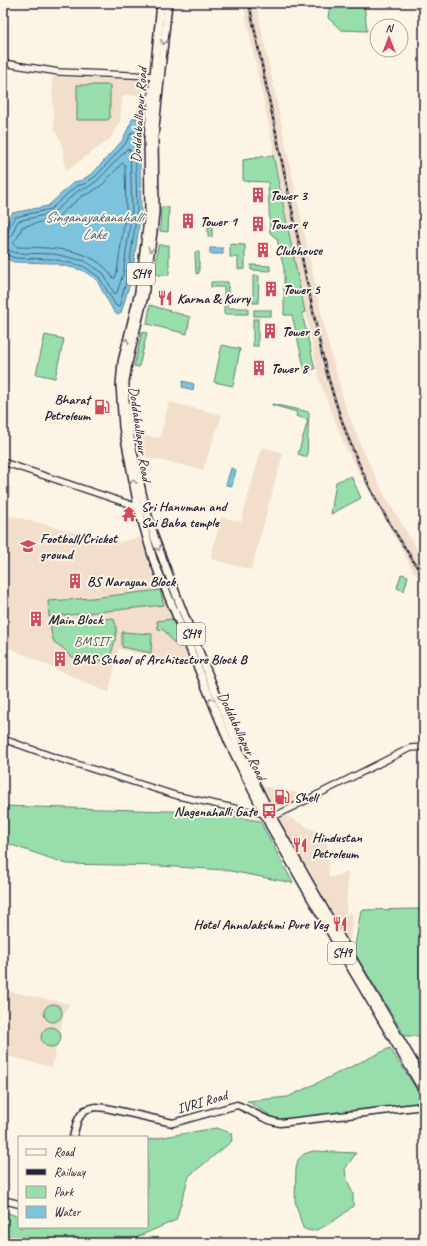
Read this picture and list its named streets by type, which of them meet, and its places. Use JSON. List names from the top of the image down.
{
  "streets": {
    "main road": ["Doddaballapur Road", "SH9", "IVRI Road"]
  },
  "water": ["Singanayakanahalli Lake"],
  "parks": ["BMSIT"],
  "places": {
    "building": [
      "Tower 3",
      "Tower 1",
      "Tower 4",
      "Clubhouse",
      "Tower 5",
      "Tower 6",
      "Tower 8",
      "BS Narayan Block",
      "Main Block",
      "BMS School of Architecture Block B"
    ],
    "restaurant": ["Karma & Kurry", "Hindustan Petroleum", "Hotel Annalakshmi Pure Veg"],
    "fuel station": ["Bharat Petroleum", "Shell"],
    "temple": ["Sri Hanuman and Sai Baba temple"],
    "school or university": ["Football/Cricket ground"],
    "bus stop": ["Nagenahalli Gate"]
  },
  "legend": [
    "Road",
    "Railway",
    "Park",
    "Water"
  ],
  "north": "top"
}
